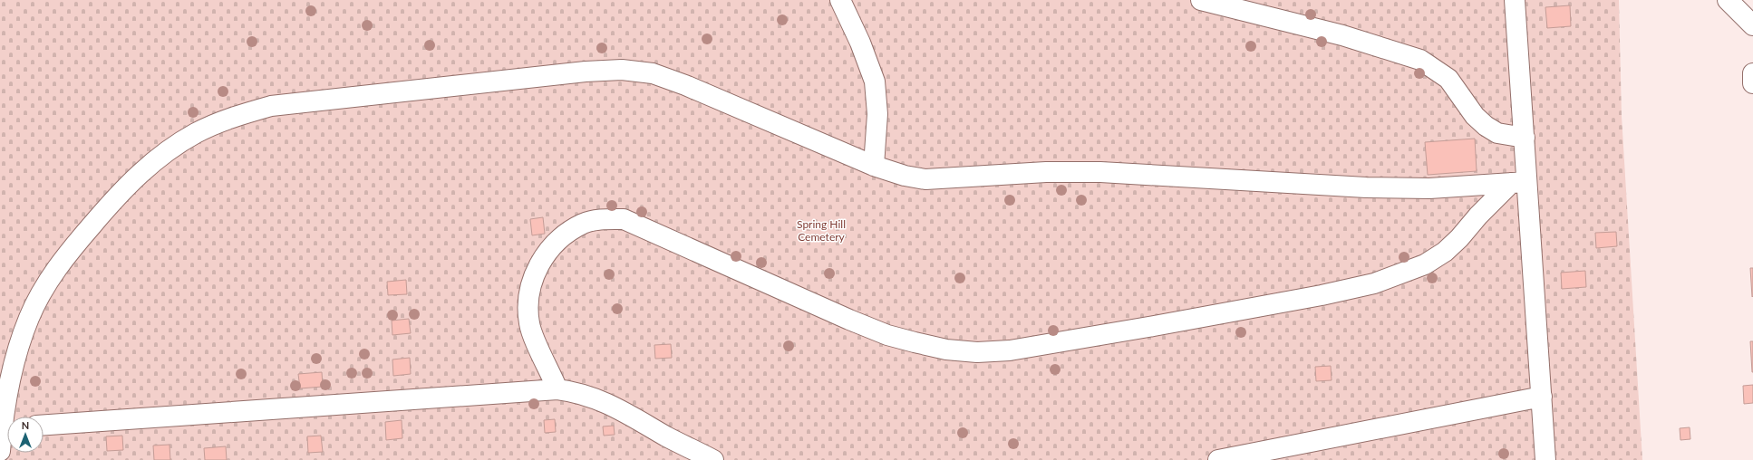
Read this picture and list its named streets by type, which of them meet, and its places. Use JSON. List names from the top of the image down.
{
  "parks": ["Spring Hill Cemetery"],
  "north": "top"
}
